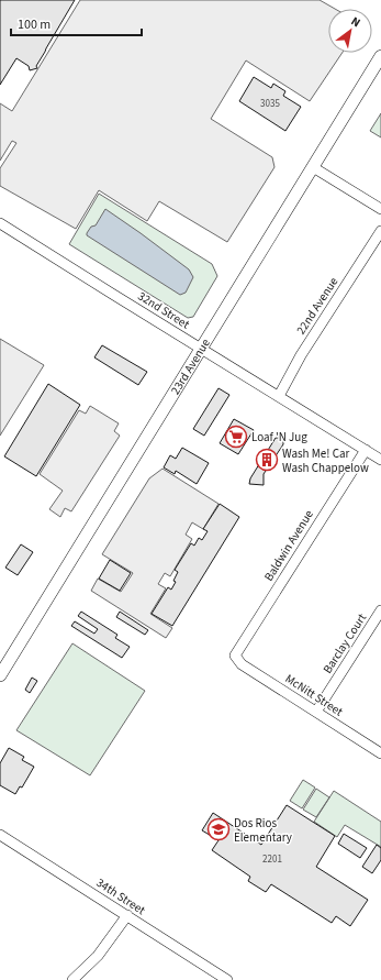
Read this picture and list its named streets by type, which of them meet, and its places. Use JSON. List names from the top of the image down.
{
  "streets": {
    "main road": ["23rd Avenue"],
    "street": [
      "22nd Avenue",
      "32nd Street",
      "Baldwin Avenue",
      "Barclay Court",
      "McNitt Street",
      "34th Street"
    ]
  },
  "crossings": [
    ["22nd Avenue", "32nd Street"],
    ["32nd Street", "23rd Avenue"],
    ["32nd Street", "Baldwin Avenue"],
    ["Baldwin Avenue", "McNitt Street"],
    ["Barclay Court", "McNitt Street"]
  ],
  "places": {
    "supermarket": ["Loaf 'N Jug"],
    "building": ["Wash Me! Car Wash Chappelow"],
    "school or university": ["Dos Rios Elementary"]
  },
  "house_numbers": ["3035", "2201"],
  "scale_bar": "100 m",
  "north": "top right"
}
